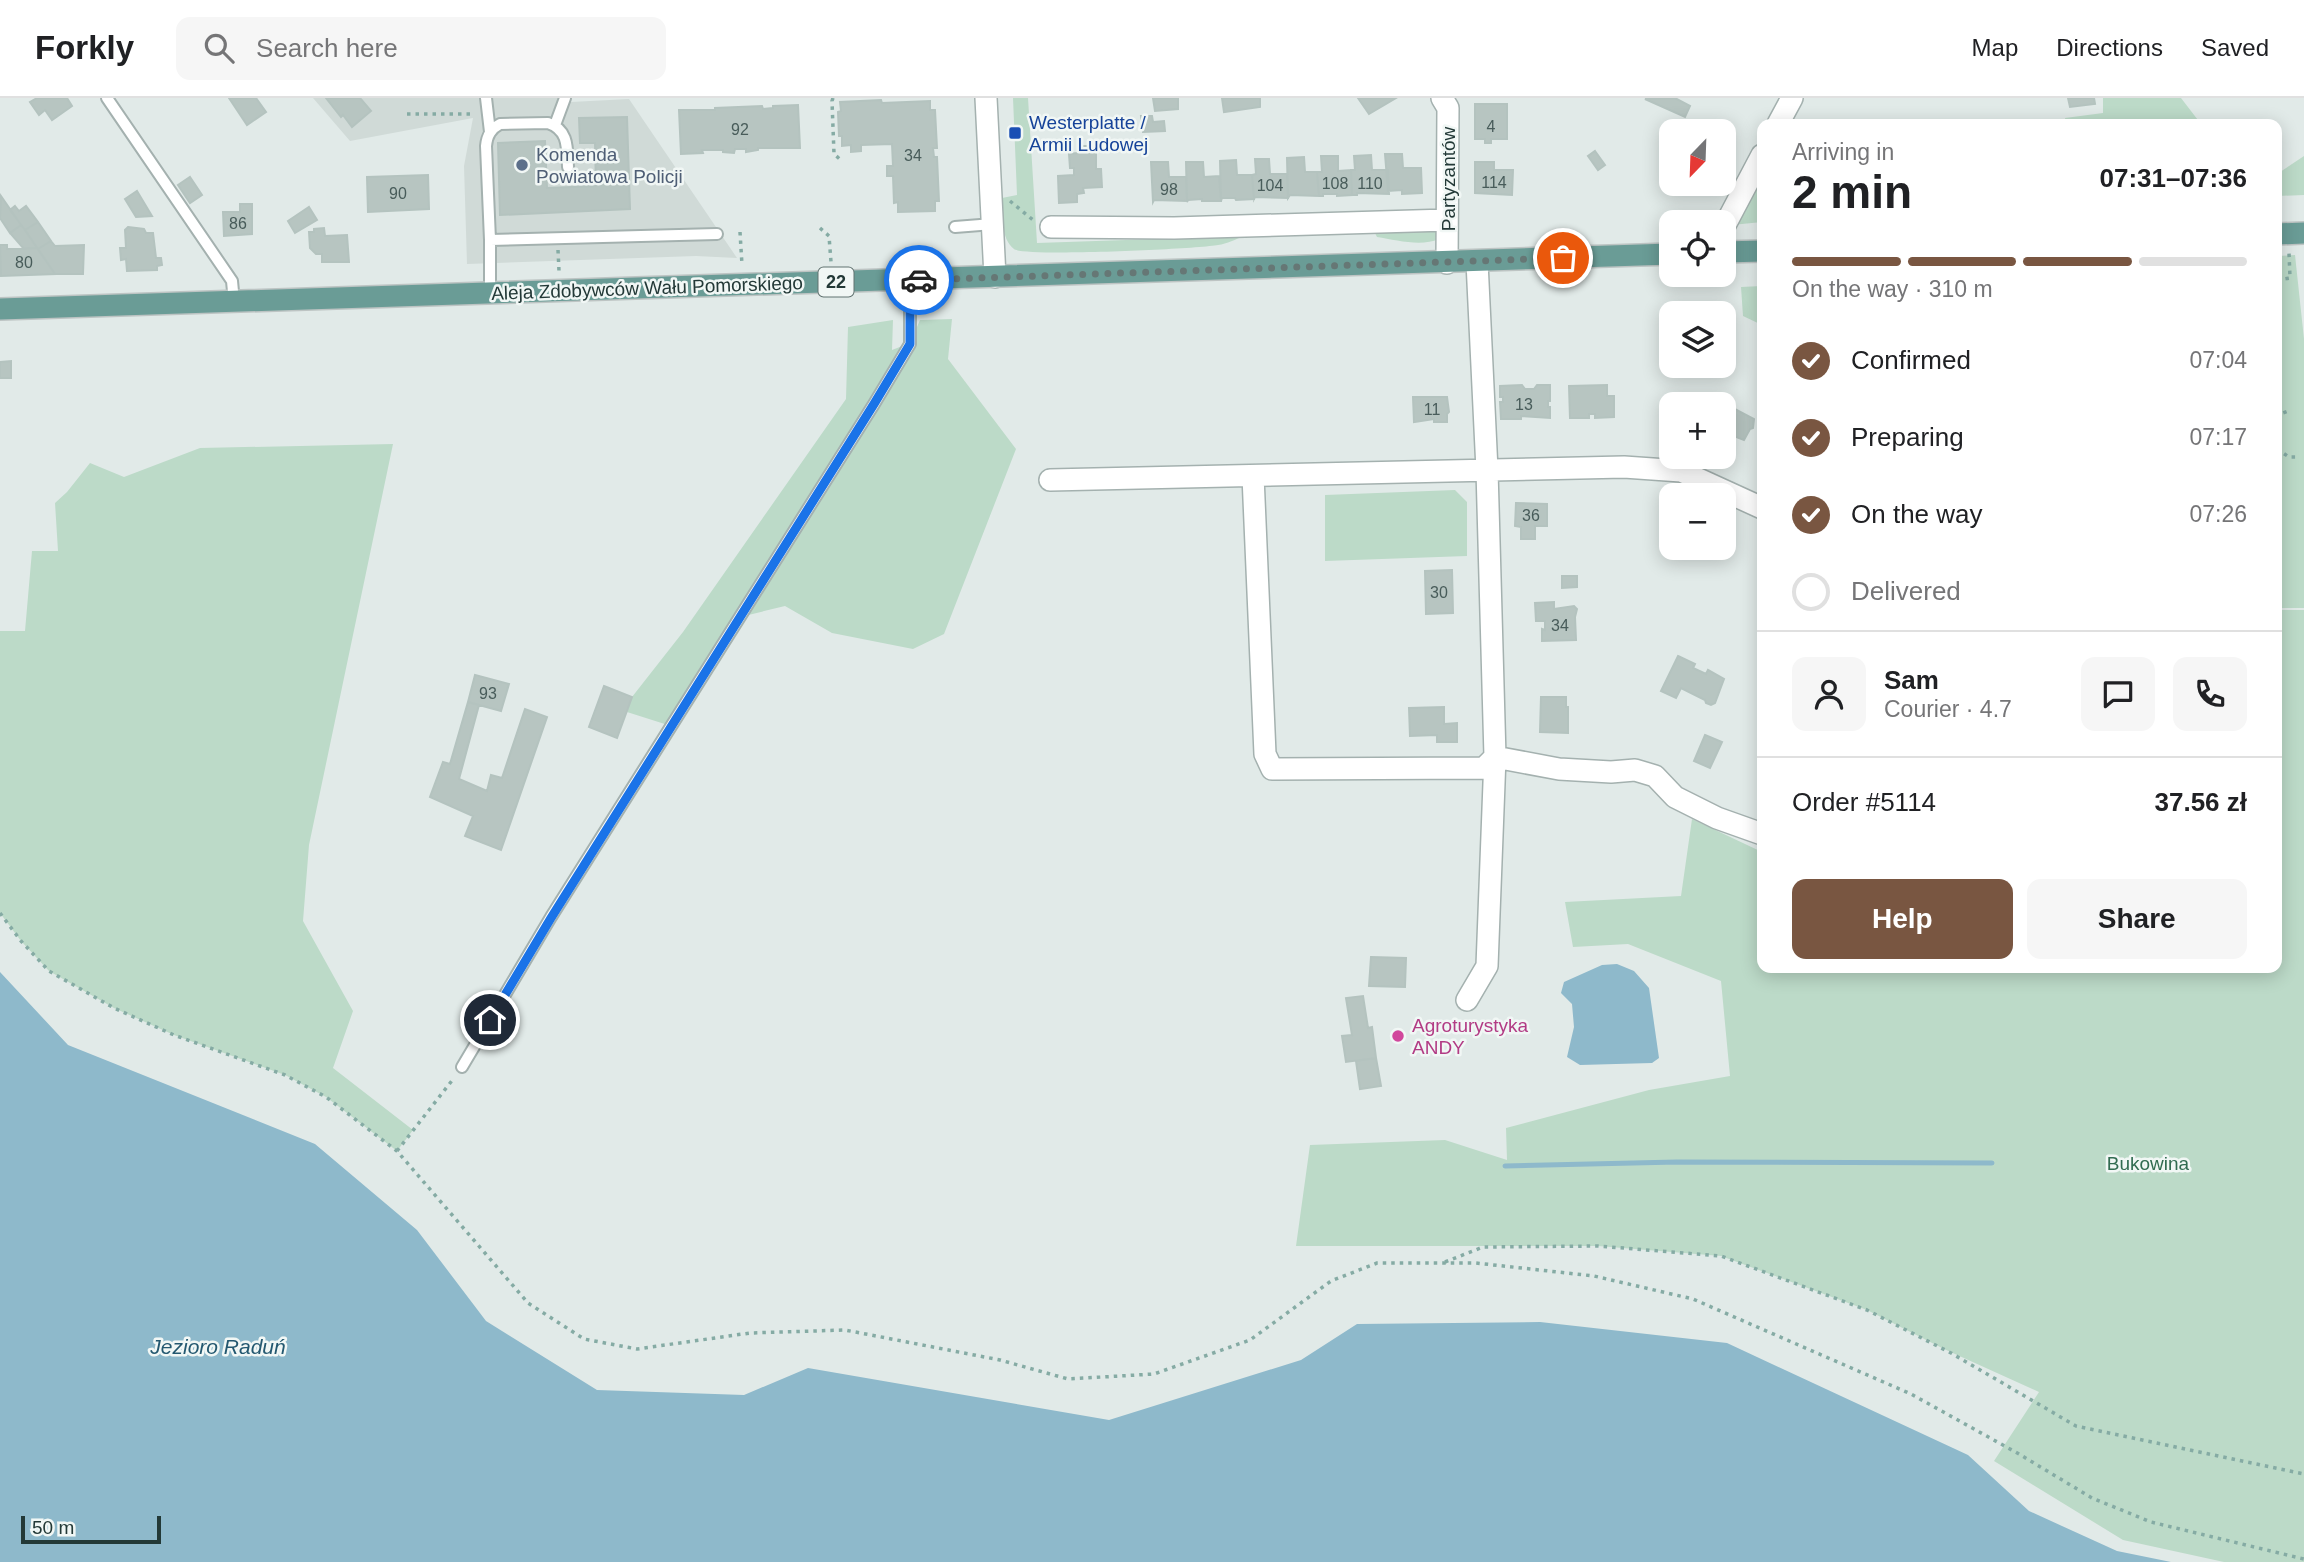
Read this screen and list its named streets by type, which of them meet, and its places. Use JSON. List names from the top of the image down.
{
  "streets": {
    "main road": ["22", "Aleja Zdobywców Wału Pomorskiego"],
    "street": ["Partyzantów"]
  },
  "crossings": [
    ["Partyzantów", "Aleja Zdobywców Wału Pomorskiego"]
  ],
  "water": ["Jezioro Raduń"],
  "parks": ["Bukowina"],
  "places": {
    "transit": ["Westerplatte / Armii Ludowej"],
    "other": ["Komenda Powiatowa Policji", "Agroturystyka ANDY"]
  },
  "house_numbers": [
    "4",
    "92",
    "34",
    "114",
    "108",
    "110",
    "104",
    "98",
    "90",
    "86",
    "80",
    "13",
    "11",
    "36",
    "30",
    "34",
    "93"
  ],
  "scale_bar": "50 m",
  "north": "bottom left",
  "page": {
    "header": "Forkly",
    "search": "Search here",
    "nav": ["Map", "Directions", "Saved"],
    "map_buttons": ["+", "−"],
    "heading": ["2 min", "Arriving in", "07:31–07:36"],
    "panel": [
      "Sam",
      "Courier · 4.7",
      "Order #5114",
      "37.56 zł"
    ],
    "bar": "On the way · 310 m",
    "list": [
      ["Confirmed", "07:04"],
      ["Preparing", "07:17"],
      ["On the way", "07:26"],
      "Delivered"
    ],
    "buttons": ["Help", "Share"],
    "scale": "50 m"
  }
}
